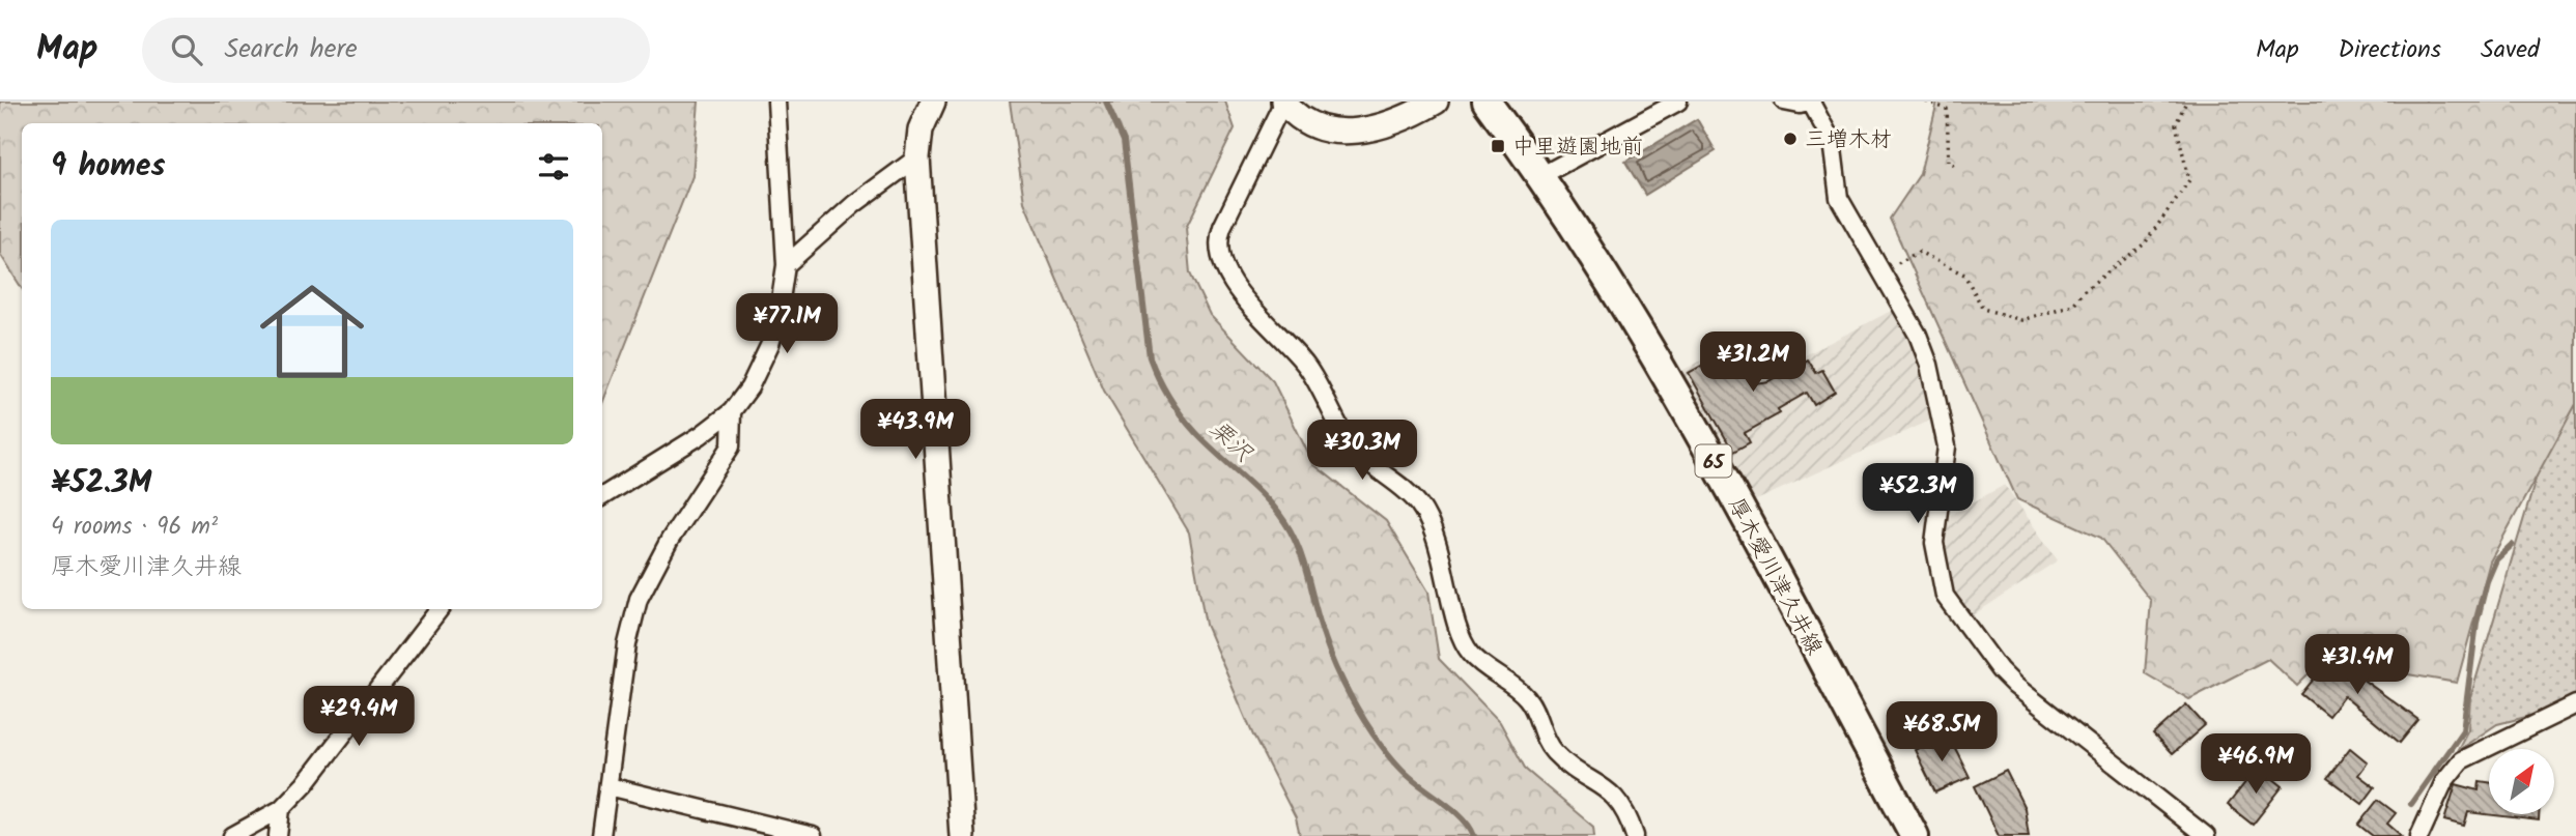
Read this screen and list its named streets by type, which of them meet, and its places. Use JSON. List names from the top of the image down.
{
  "streets": {
    "main road": ["65", "厚木愛川津久井線"]
  },
  "water": ["栗沢"],
  "places": {
    "other": ["三増木材"],
    "transit": ["中里遊園地前"]
  },
  "north": "top right",
  "page": {
    "header": "Map",
    "search": "Search here",
    "nav": ["Map", "Directions", "Saved"],
    "heading": "9 homes",
    "list": [
      {
        "name": "¥52.3M",
        "note": "4 rooms · 96 m² · 厚木愛川津久井線"
      }
    ],
    "price": [
      "¥77.1M",
      "¥31.2M",
      "¥43.9M",
      "¥30.3M",
      "¥52.3M",
      "¥31.4M",
      "¥29.4M",
      "¥68.5M",
      "¥46.9M"
    ]
  }
}
